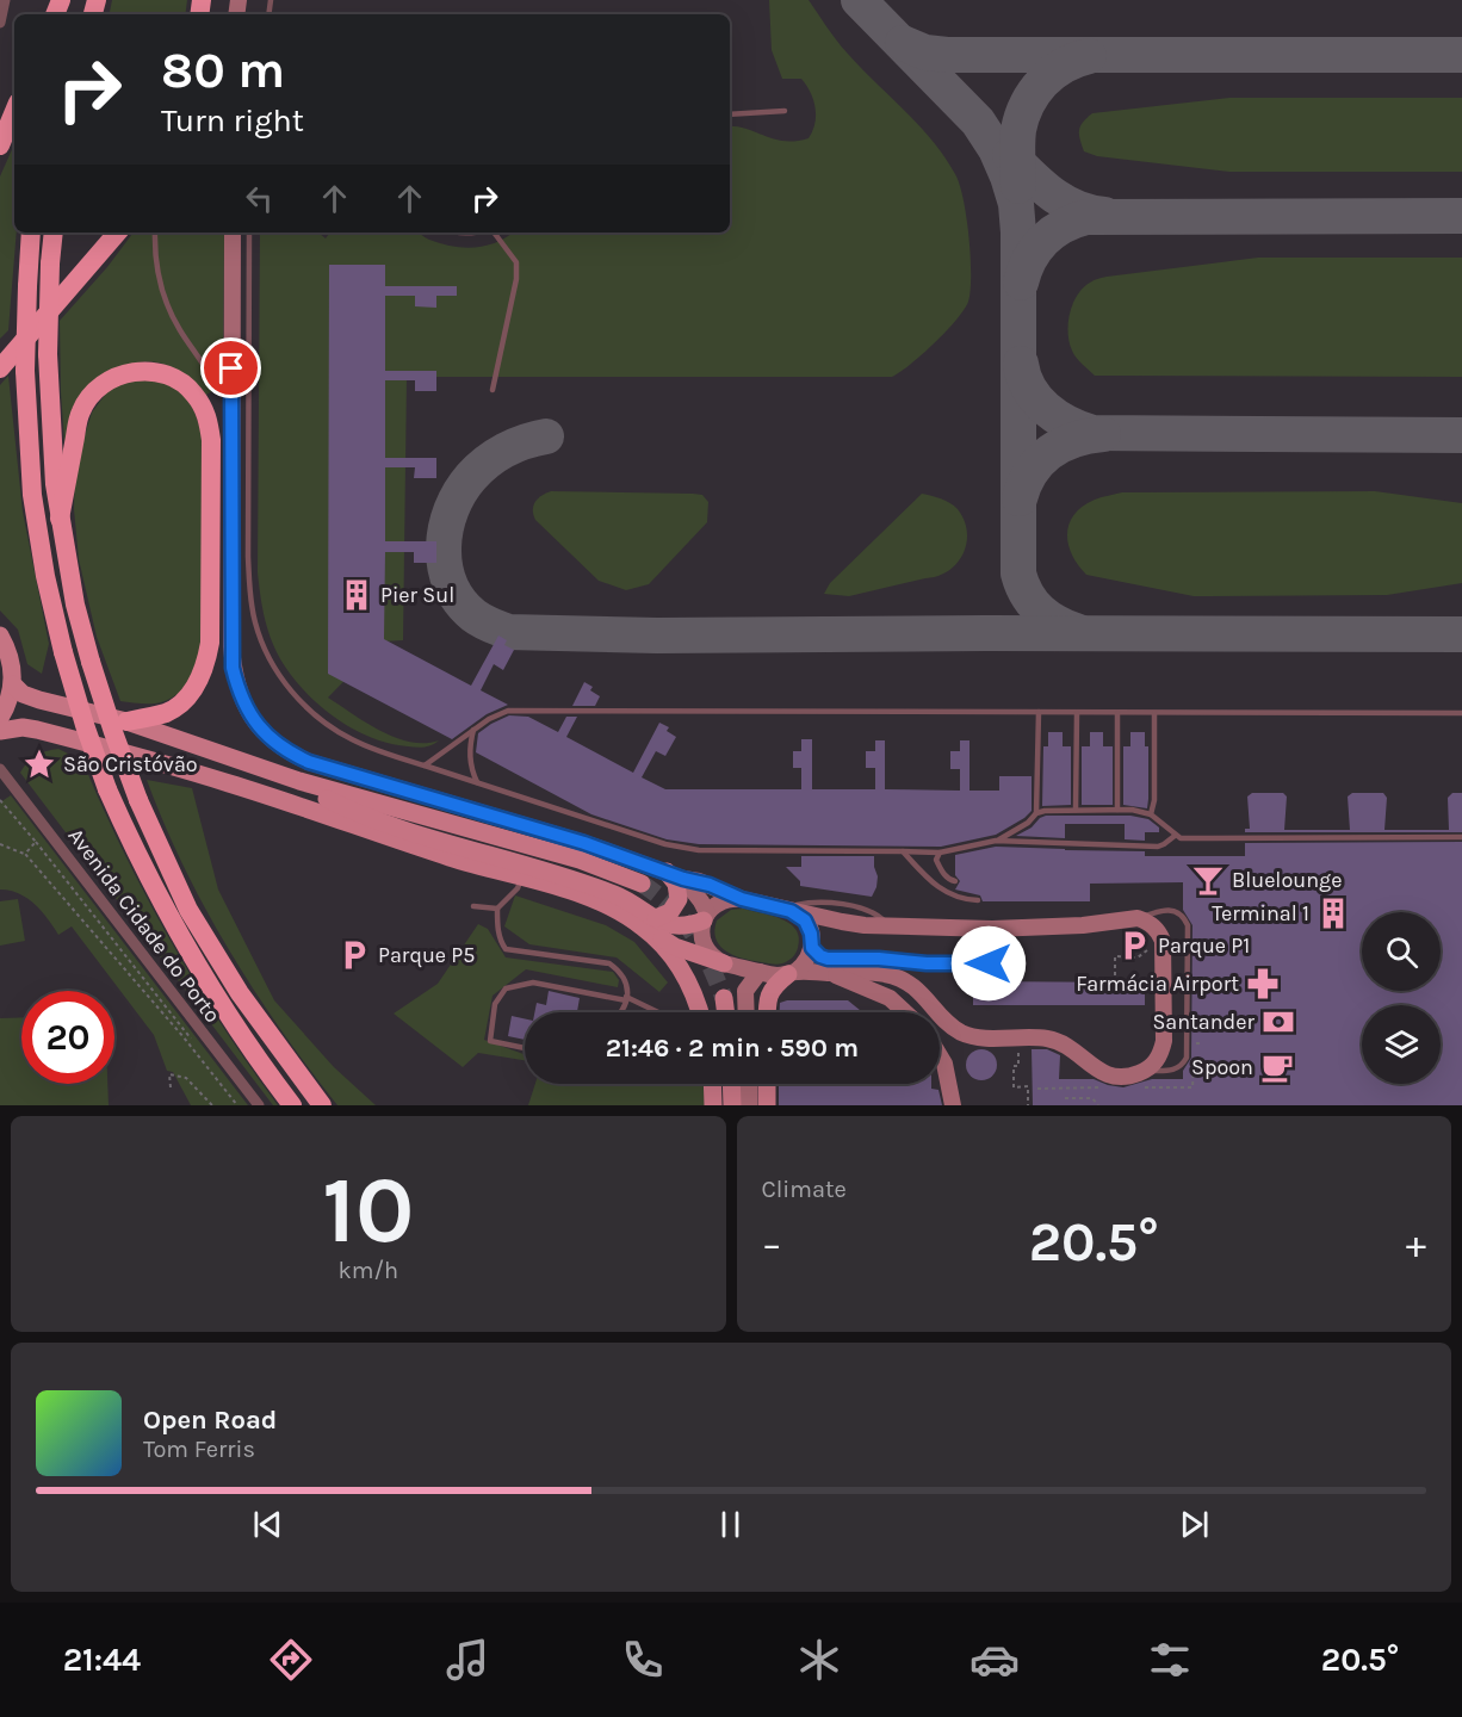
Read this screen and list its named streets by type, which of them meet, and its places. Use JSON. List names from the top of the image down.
{
  "streets": {
    "street": ["Avenida Cidade do Porto"]
  },
  "places": {
    "building": ["Pier Sul", "Terminal 1"],
    "place": ["São Cristóvão"],
    "bar": ["Bluelounge"],
    "parking": ["Parque P1", "Parque P5"],
    "pharmacy": ["Farmácia Airport"],
    "bank": ["Santander"],
    "cafe": ["Spoon"]
  },
  "page": {
    "turn": ["80 m", "Turn right"],
    "limit": "20",
    "trip": "21:46 · 2 min · 590 m",
    "tile": [
      ["10", "km/h"],
      "Climate"
    ],
    "heat": ["−", "20.5°", "+"],
    "song": ["Open Road", "Tom Ferris"],
    "tabs": ["21:44", "20.5°"]
  }
}
